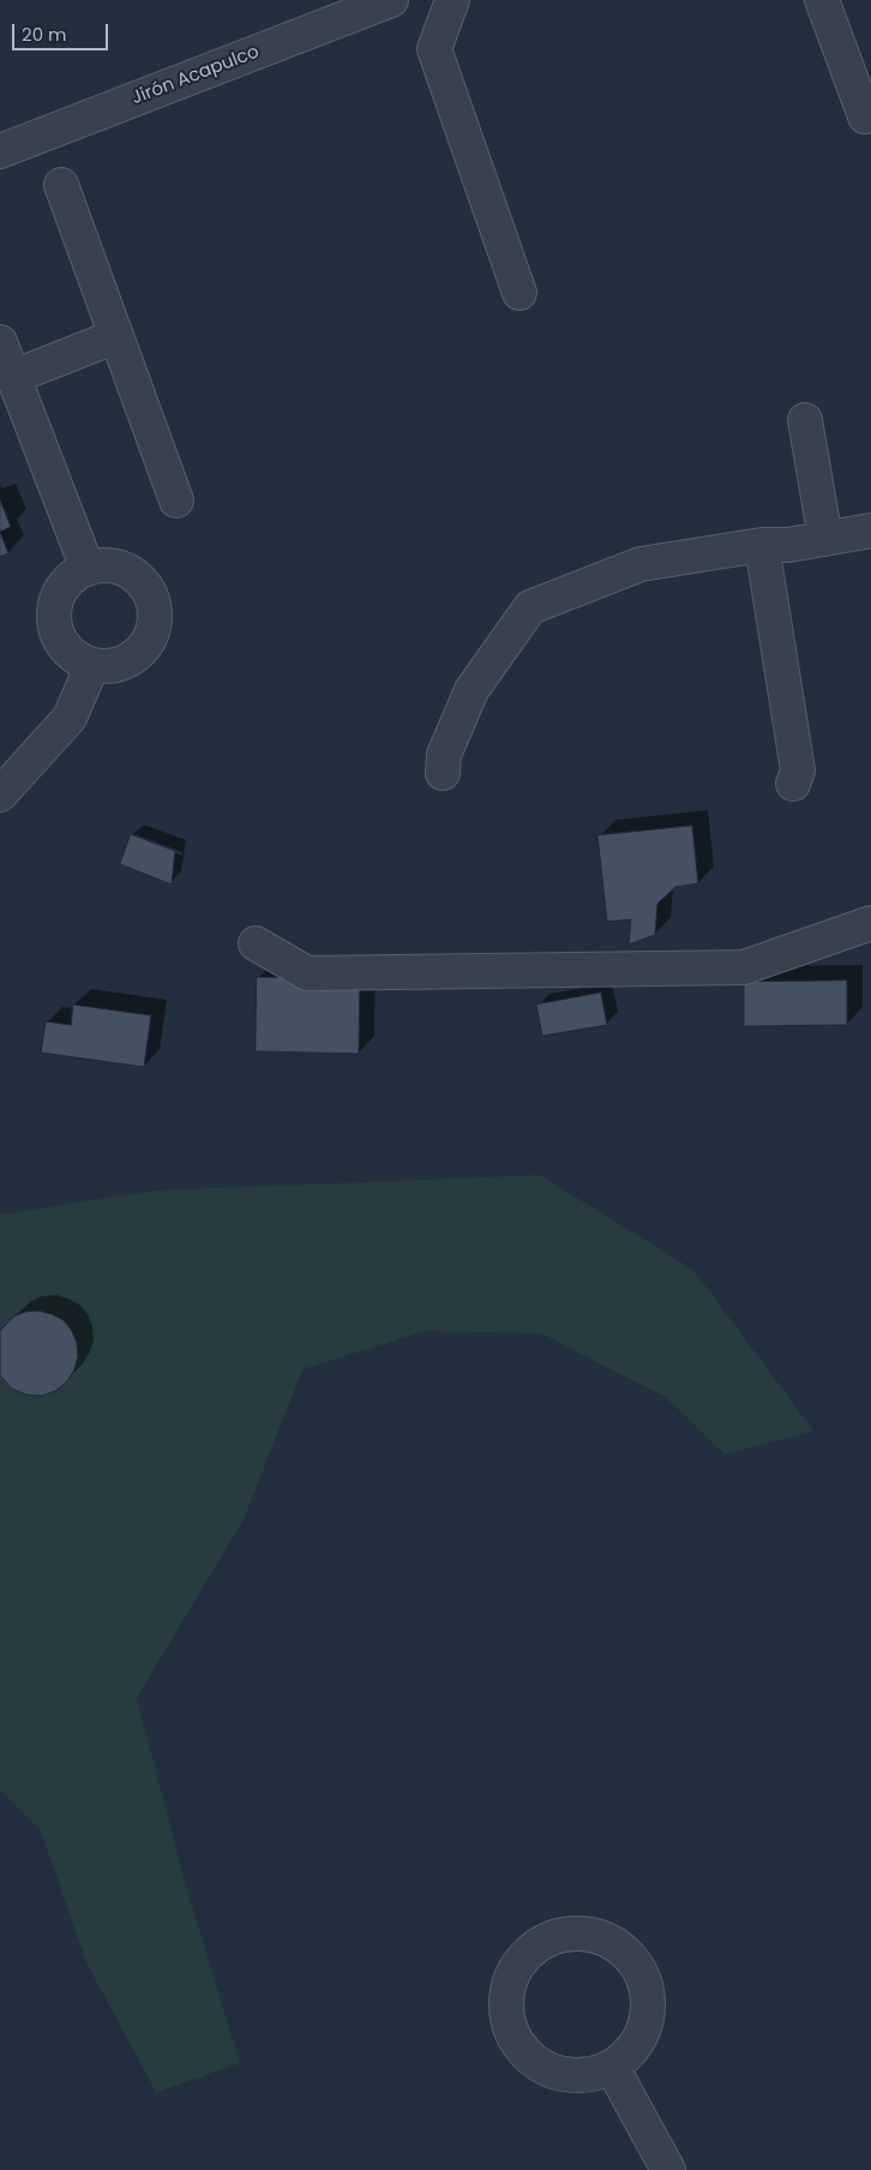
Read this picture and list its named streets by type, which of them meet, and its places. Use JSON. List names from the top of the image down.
{
  "streets": {
    "street": ["Jirón Acapulco"]
  },
  "scale_bar": "20 m"
}
